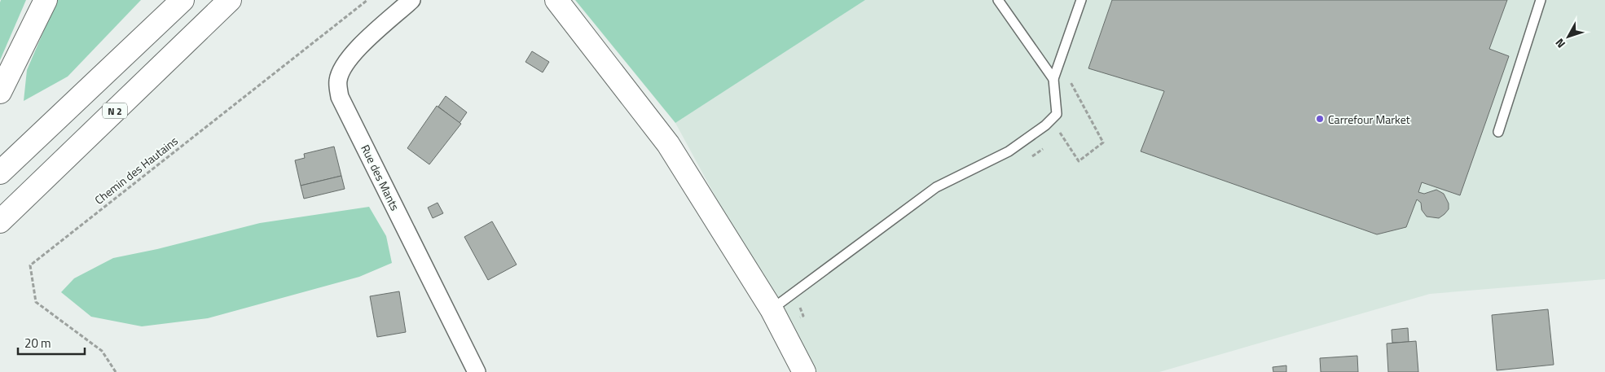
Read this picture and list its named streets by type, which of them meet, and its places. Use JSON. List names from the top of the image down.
{
  "streets": {
    "main road": ["N 2"],
    "street": ["Rue des Mants"],
    "path": ["Chemin des Hautains"]
  },
  "places": ["Carrefour Market"],
  "scale_bar": "20 m",
  "north": "bottom left"
}
